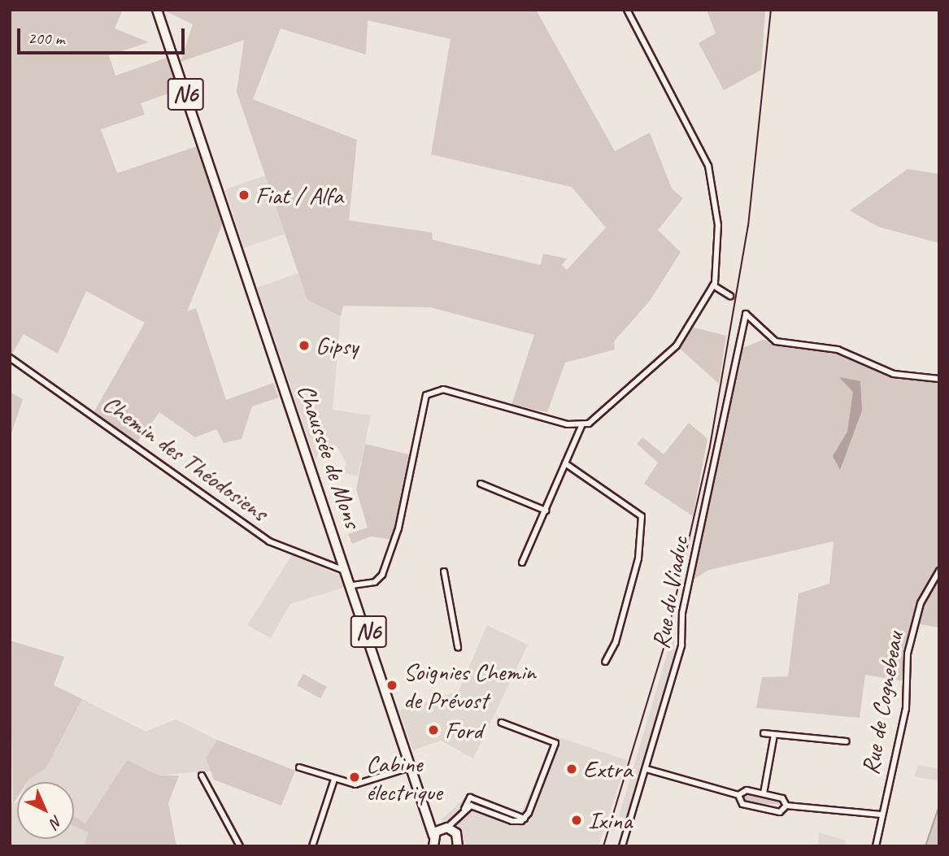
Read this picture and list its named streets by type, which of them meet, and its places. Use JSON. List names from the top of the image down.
{
  "streets": {
    "main road": ["N6", "Chaussée de Mons"],
    "street": ["Chemin des Théodosiens", "Rue du Viaduc", "Rue de Cognebeau"]
  },
  "crossings": [
    ["Chaussée de Mons", "Chemin des Théodosiens"]
  ],
  "places": [
    "Fiat / Alfa",
    "Gipsy",
    "Soignies Chemin de Prévost",
    "Ford",
    "Extra",
    "Cabine électrique",
    "Ixina"
  ],
  "scale_bar": "200 m",
  "north": "bottom right"
}
